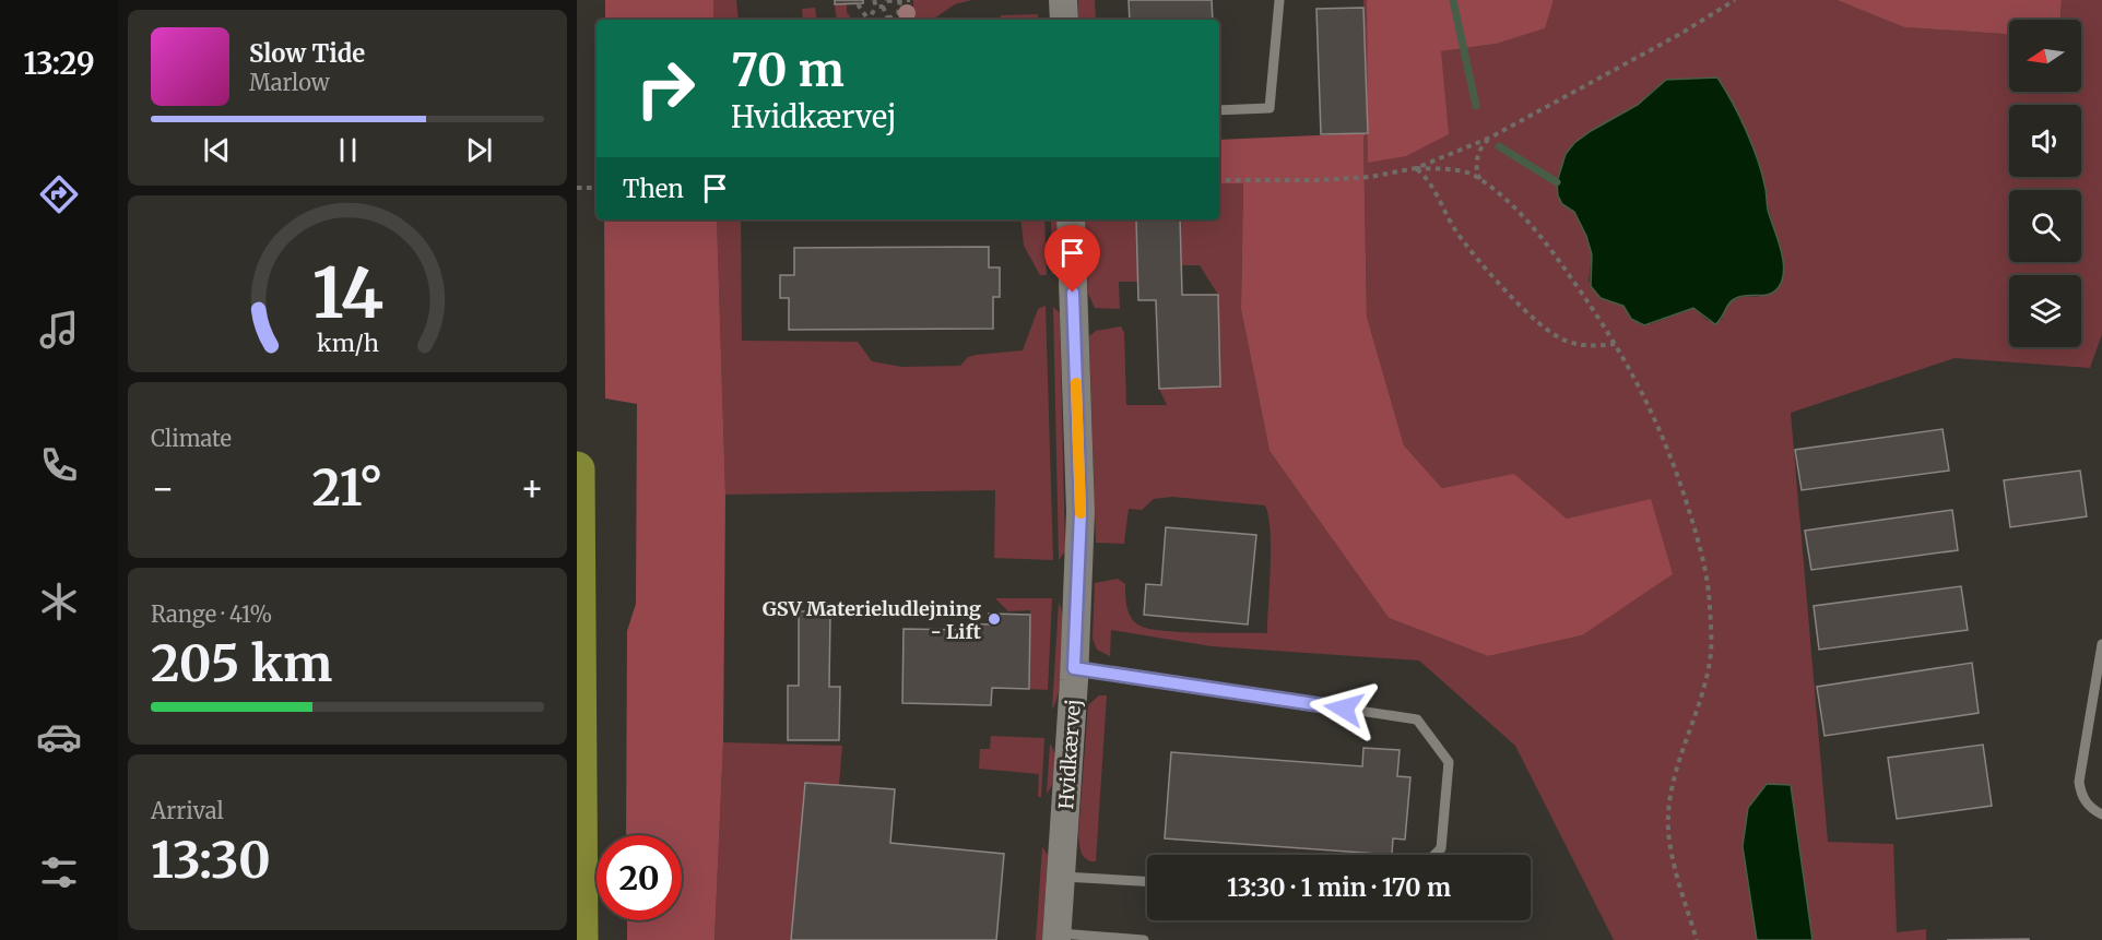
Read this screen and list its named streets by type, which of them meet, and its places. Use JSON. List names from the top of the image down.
{
  "streets": {
    "street": ["Hvidkærvej"]
  },
  "places": ["GSV Materieludlejning - Lift"],
  "north": "left",
  "page": {
    "tabs": "13:29",
    "turn": ["70 m", "Hvidkærvej"],
    "song": ["Slow Tide", "Marlow"],
    "then": "Then",
    "tile": [
      "Climate",
      ["Range · 41%", "205 km"],
      ["Arrival", "13:30"]
    ],
    "heat": ["−", "21°", "+"],
    "limit": "20",
    "trip": "13:30 · 1 min · 170 m",
    "gauge": ["14", "km/h"]
  }
}
